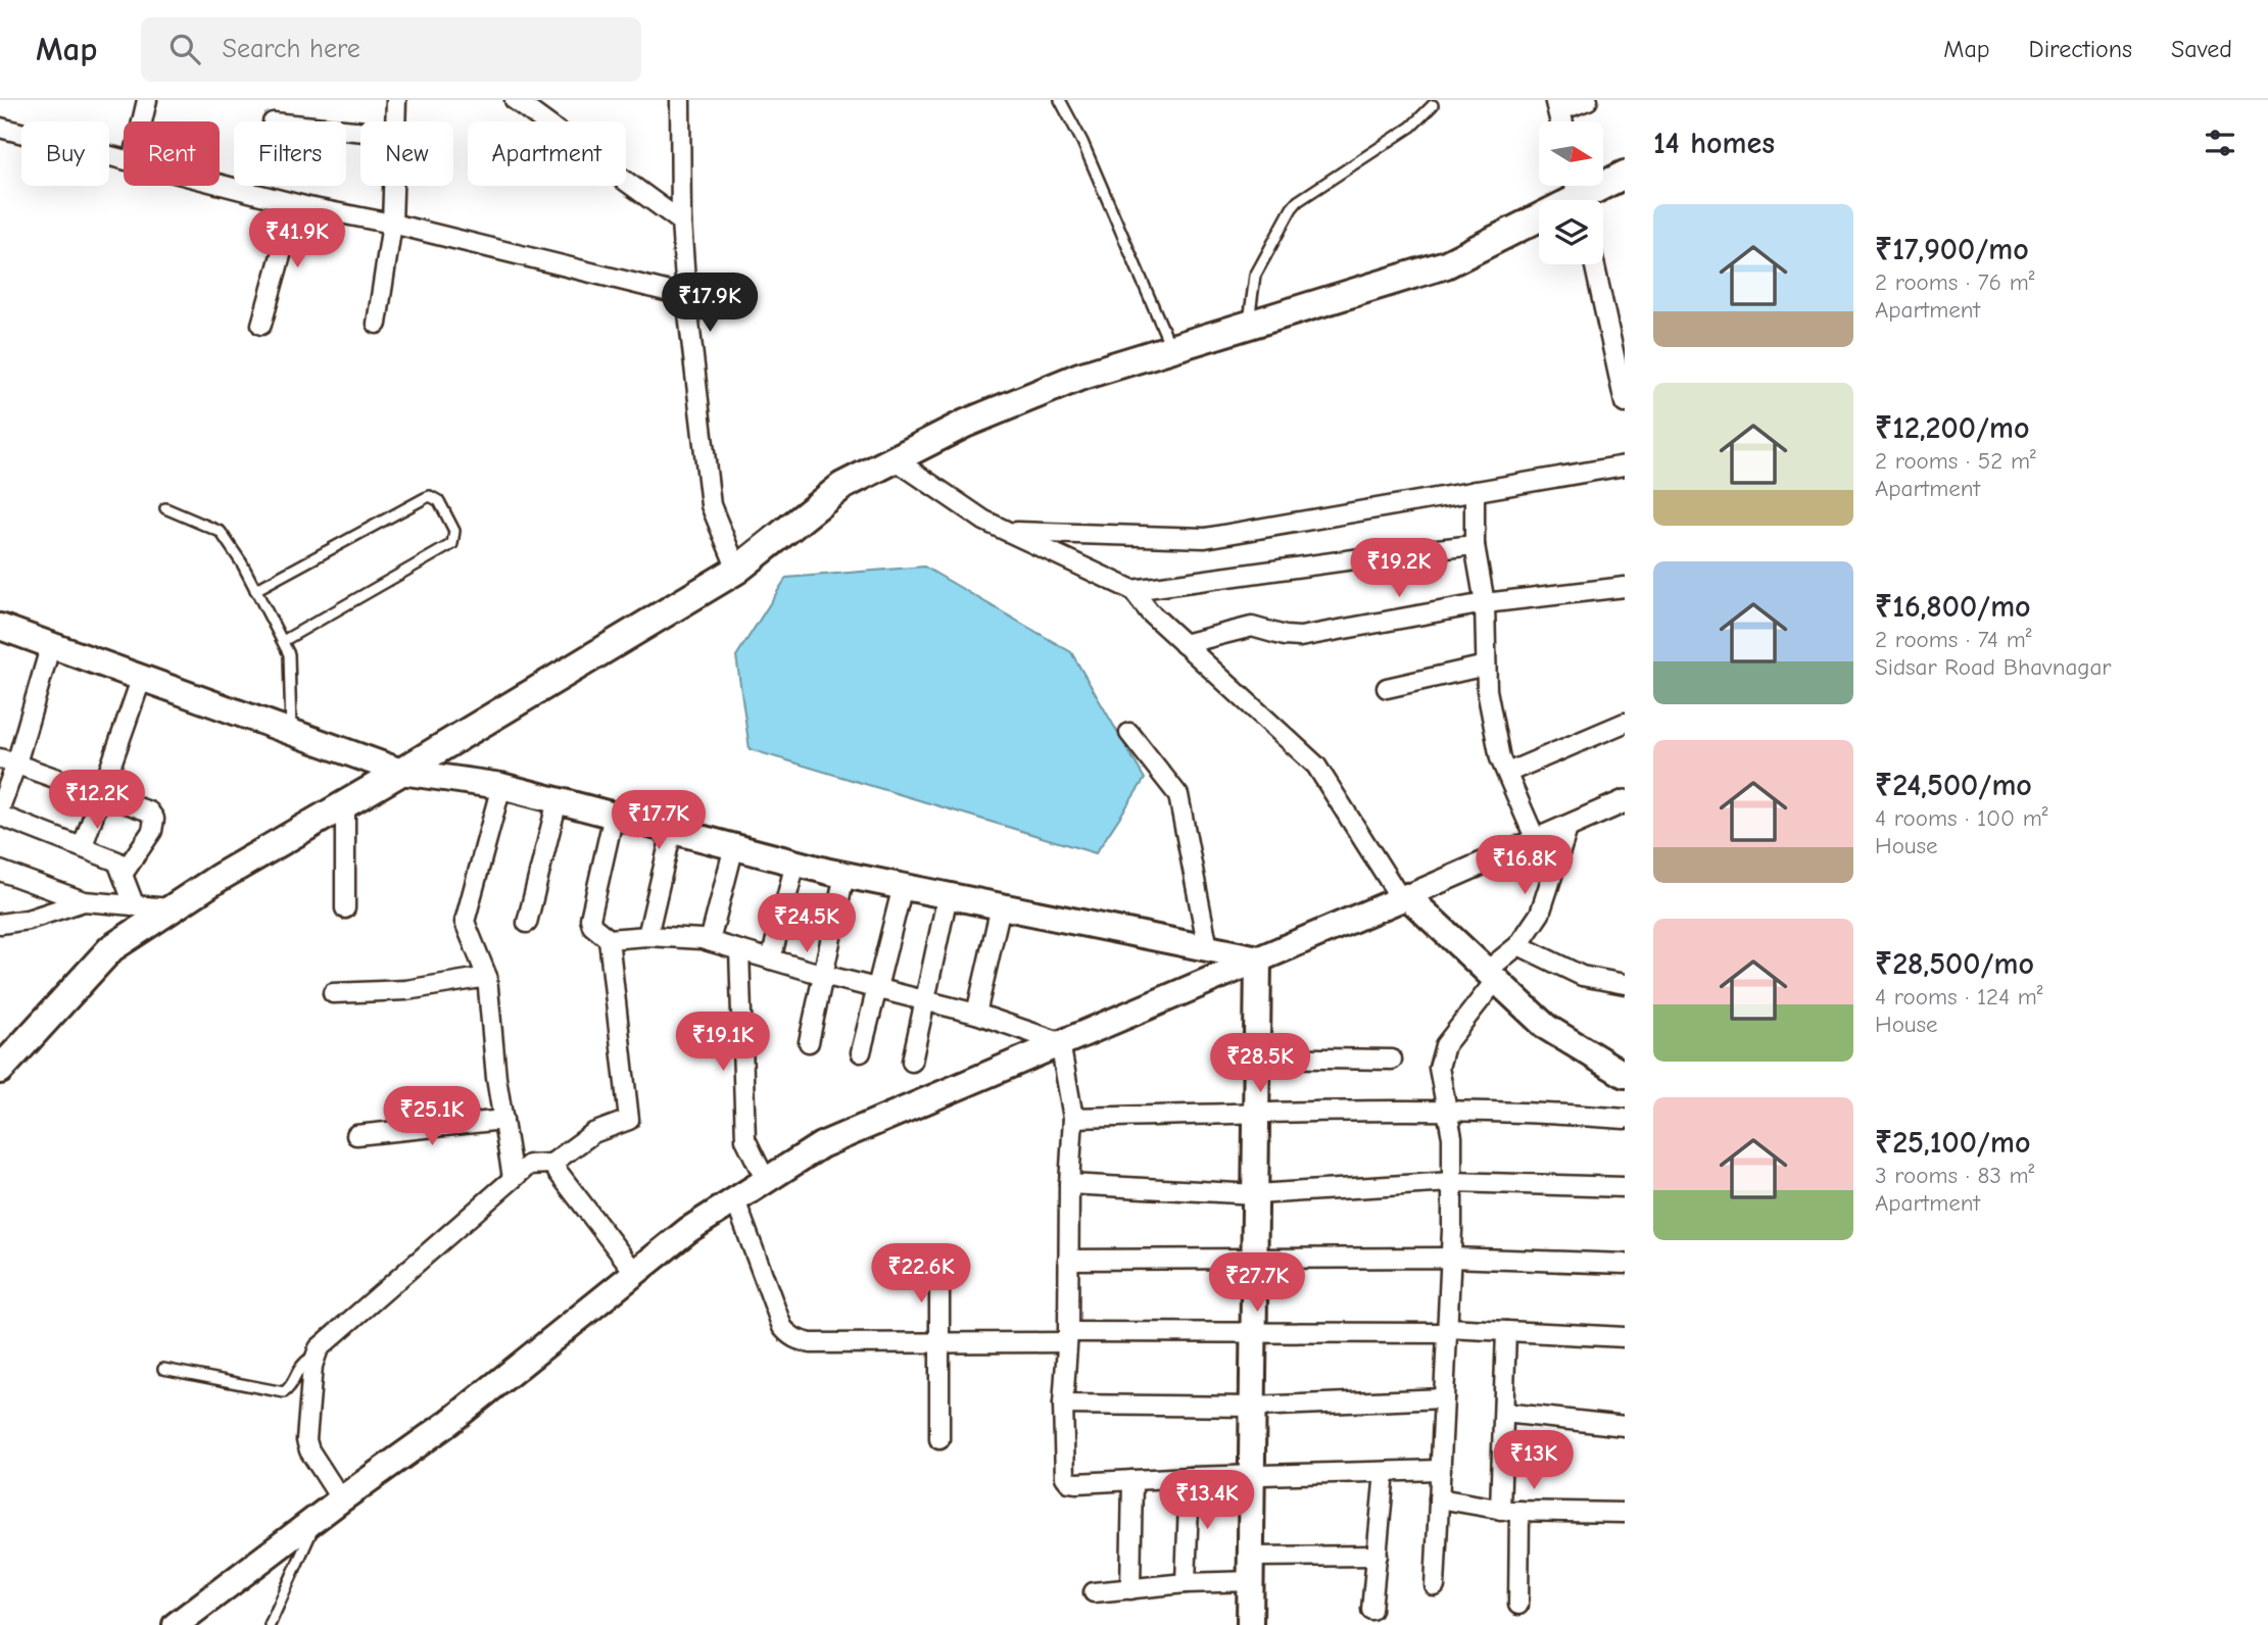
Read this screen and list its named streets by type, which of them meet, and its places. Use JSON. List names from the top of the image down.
{
  "north": "right",
  "page": {
    "header": "Map",
    "search": "Search here",
    "nav": ["Map", "Directions", "Saved"],
    "heading": "14 homes",
    "chip": [
      "Buy",
      "Rent",
      "Filters",
      "New",
      "Apartment"
    ],
    "list": [
      {
        "name": "₹17,900/mo",
        "note": "2 rooms · 76 m² · Apartment"
      },
      {
        "name": "₹12,200/mo",
        "note": "2 rooms · 52 m² · Apartment"
      },
      {
        "name": "₹16,800/mo",
        "note": "2 rooms · 74 m² · Sidsar Road Bhavnagar"
      },
      {
        "name": "₹24,500/mo",
        "note": "4 rooms · 100 m² · House"
      },
      {
        "name": "₹28,500/mo",
        "note": "4 rooms · 124 m² · House"
      },
      {
        "name": "₹25,100/mo",
        "note": "3 rooms · 83 m² · Apartment"
      }
    ],
    "price": [
      "₹41.9K",
      "₹17.9K",
      "₹19.2K",
      "₹12.2K",
      "₹17.7K",
      "₹16.8K",
      "₹24.5K",
      "₹19.1K",
      "₹28.5K",
      "₹25.1K",
      "₹22.6K",
      "₹27.7K",
      "₹13K",
      "₹13.4K"
    ]
  }
}
